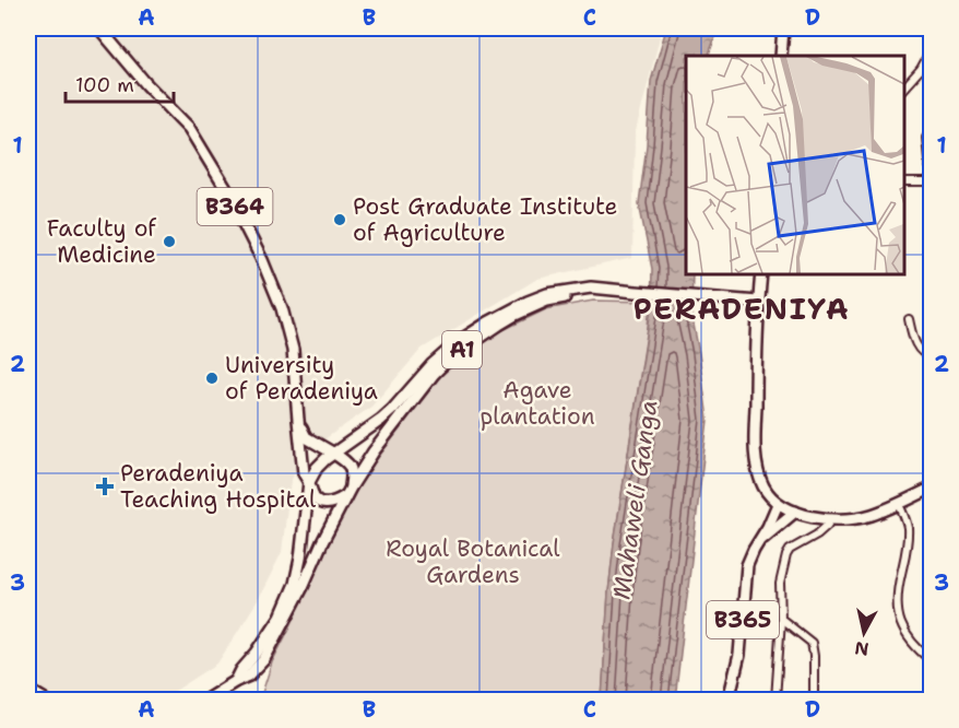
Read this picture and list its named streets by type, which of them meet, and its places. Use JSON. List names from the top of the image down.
{
  "streets": {
    "main road": ["B364", "A1", "B365"]
  },
  "crossings": [
    ["B364", "A1"]
  ],
  "districts": ["PERADENIYA"],
  "water": ["Mahaweli Ganga"],
  "parks": ["Agave plantation", "Royal Botanical Gardens"],
  "places": {
    "other": ["Post Graduate Institute of Agriculture", "Faculty of Medicine", "University of Peradeniya"],
    "health": ["Peradeniya Teaching Hospital"]
  },
  "scale_bar": "100 m",
  "north": "bottom",
  "grid": {
    "columns": [
      "A",
      "B",
      "C",
      "D"
    ],
    "rows": ["1", "2", "3"]
  }
}
